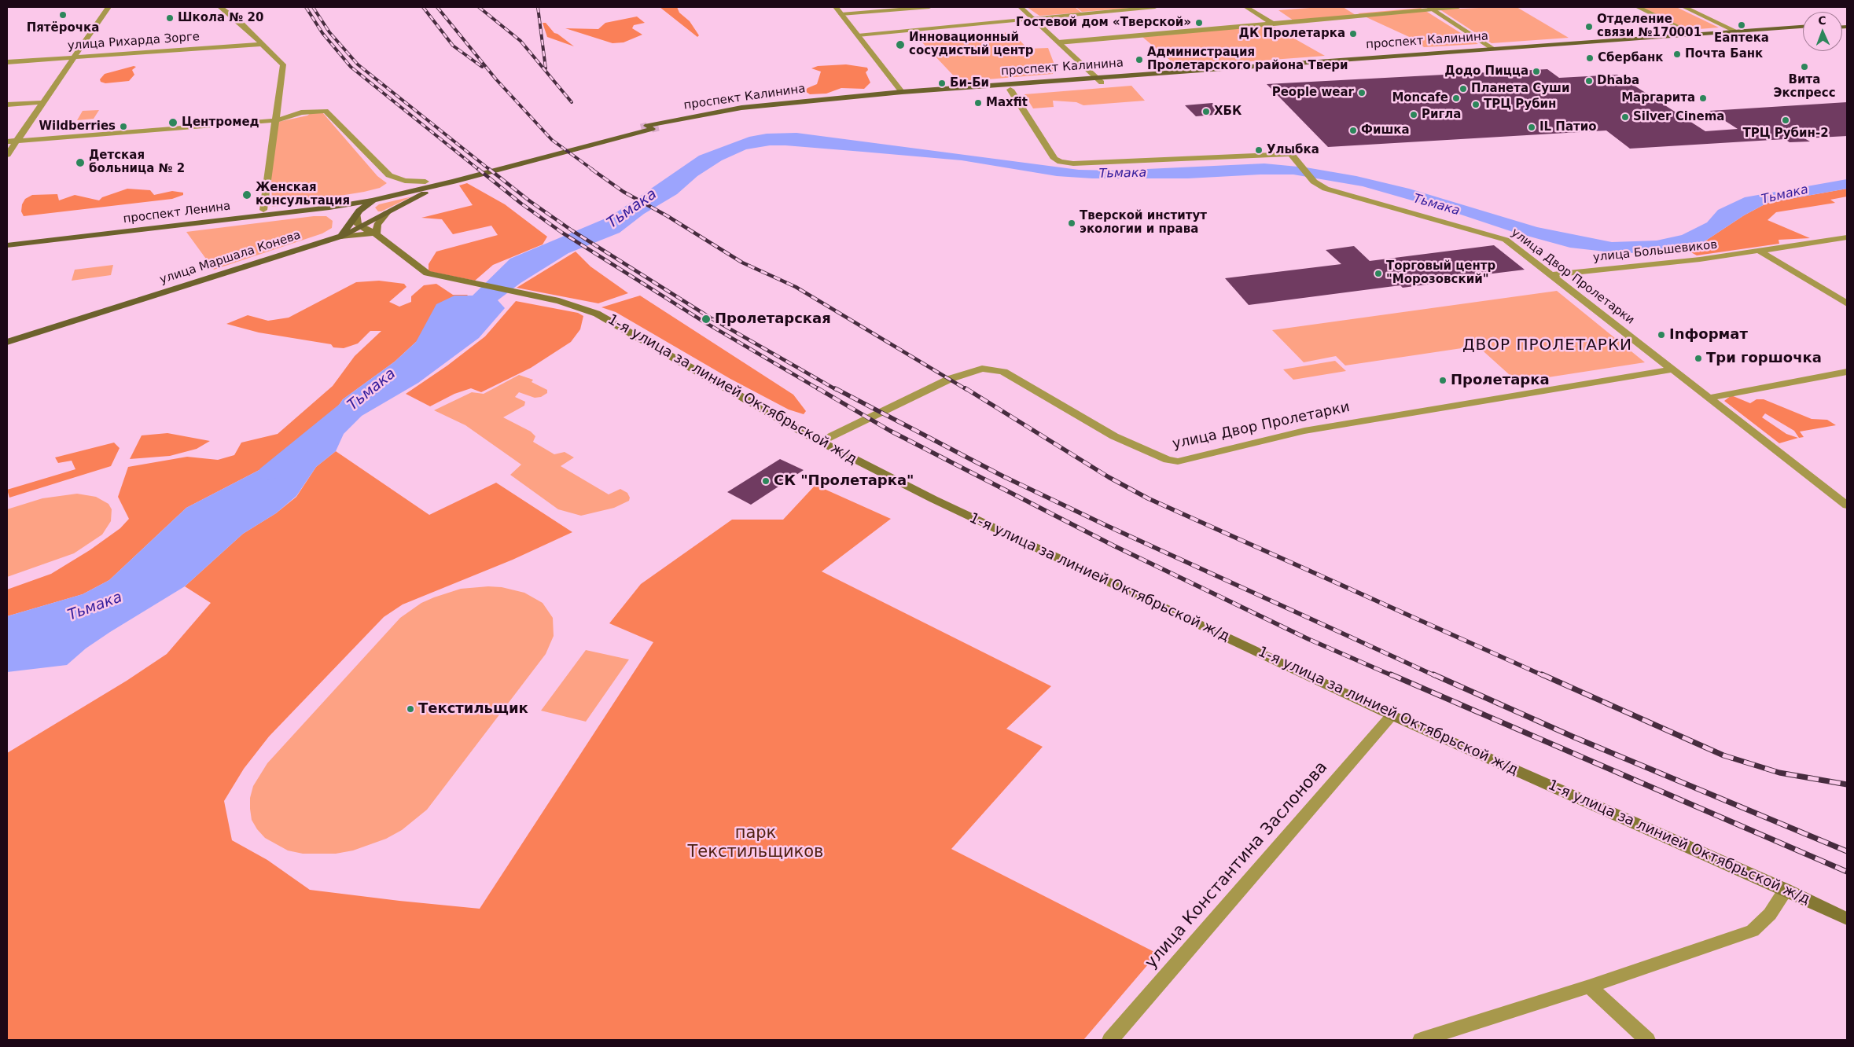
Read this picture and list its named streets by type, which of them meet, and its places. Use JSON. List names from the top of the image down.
{
  "streets": {
    "main road": [
      "проспект Калинина",
      "проспект Ленина",
      "улица Маршала Конева",
      "1-я улица за линией Октябрьской ж/д"
    ],
    "street": [
      "улица Рихарда Зорге",
      "улица Большевиков",
      "улица Двор Пролетарки",
      "улица Константина Заслонова"
    ]
  },
  "crossings": [
    ["проспект Калинина", "проспект Ленина"],
    ["проспект Калинина", "улица Двор Пролетарки"],
    ["проспект Ленина", "улица Маршала Конева"],
    ["улица Большевиков", "улица Двор Пролетарки"],
    ["улица Маршала Конева", "1-я улица за линией Октябрьской ж/д"],
    ["улица Двор Пролетарки", "1-я улица за линией Октябрьской ж/д"],
    ["1-я улица за линией Октябрьской ж/д", "улица Константина Заслонова"]
  ],
  "districts": ["ДВОР ПРОЛЕТАРКИ"],
  "water": ["Тьмака"],
  "parks": ["парк Текстильщиков"],
  "places": [
    "Пятёрочка",
    "Школа № 20",
    "Гостевой дом «Тверской»",
    "Еаптека",
    "Отделение связи №170001",
    "ДК Пролетарка",
    "Инновационный сосудистый центр",
    "Почта Банк",
    "Сбербанк",
    "Администрация Пролетарского района Твери",
    "Вита Экспресс",
    "Додо Пицца",
    "Dhaba",
    "Би-Би",
    "Планета Суши",
    "People wear",
    "Moncafe",
    "Маргарита",
    "Maxfit",
    "ТРЦ Рубин",
    "ХБК",
    "Ригла",
    "Silver Cinema",
    "ТРЦ Рубин-2",
    "Центромед",
    "Wildberries",
    "IL Патио",
    "Фишка",
    "Улыбка",
    "Детская больница № 2",
    "Женская консультация",
    "Тверской институт экологии и права",
    "Торговый центр \"Морозовский\"",
    "Пролетарская",
    "Inформат",
    "Три горшочка",
    "Пролетарка",
    "СК \"Пролетарка\"",
    "Текстильщик"
  ],
  "north": "top"
}
